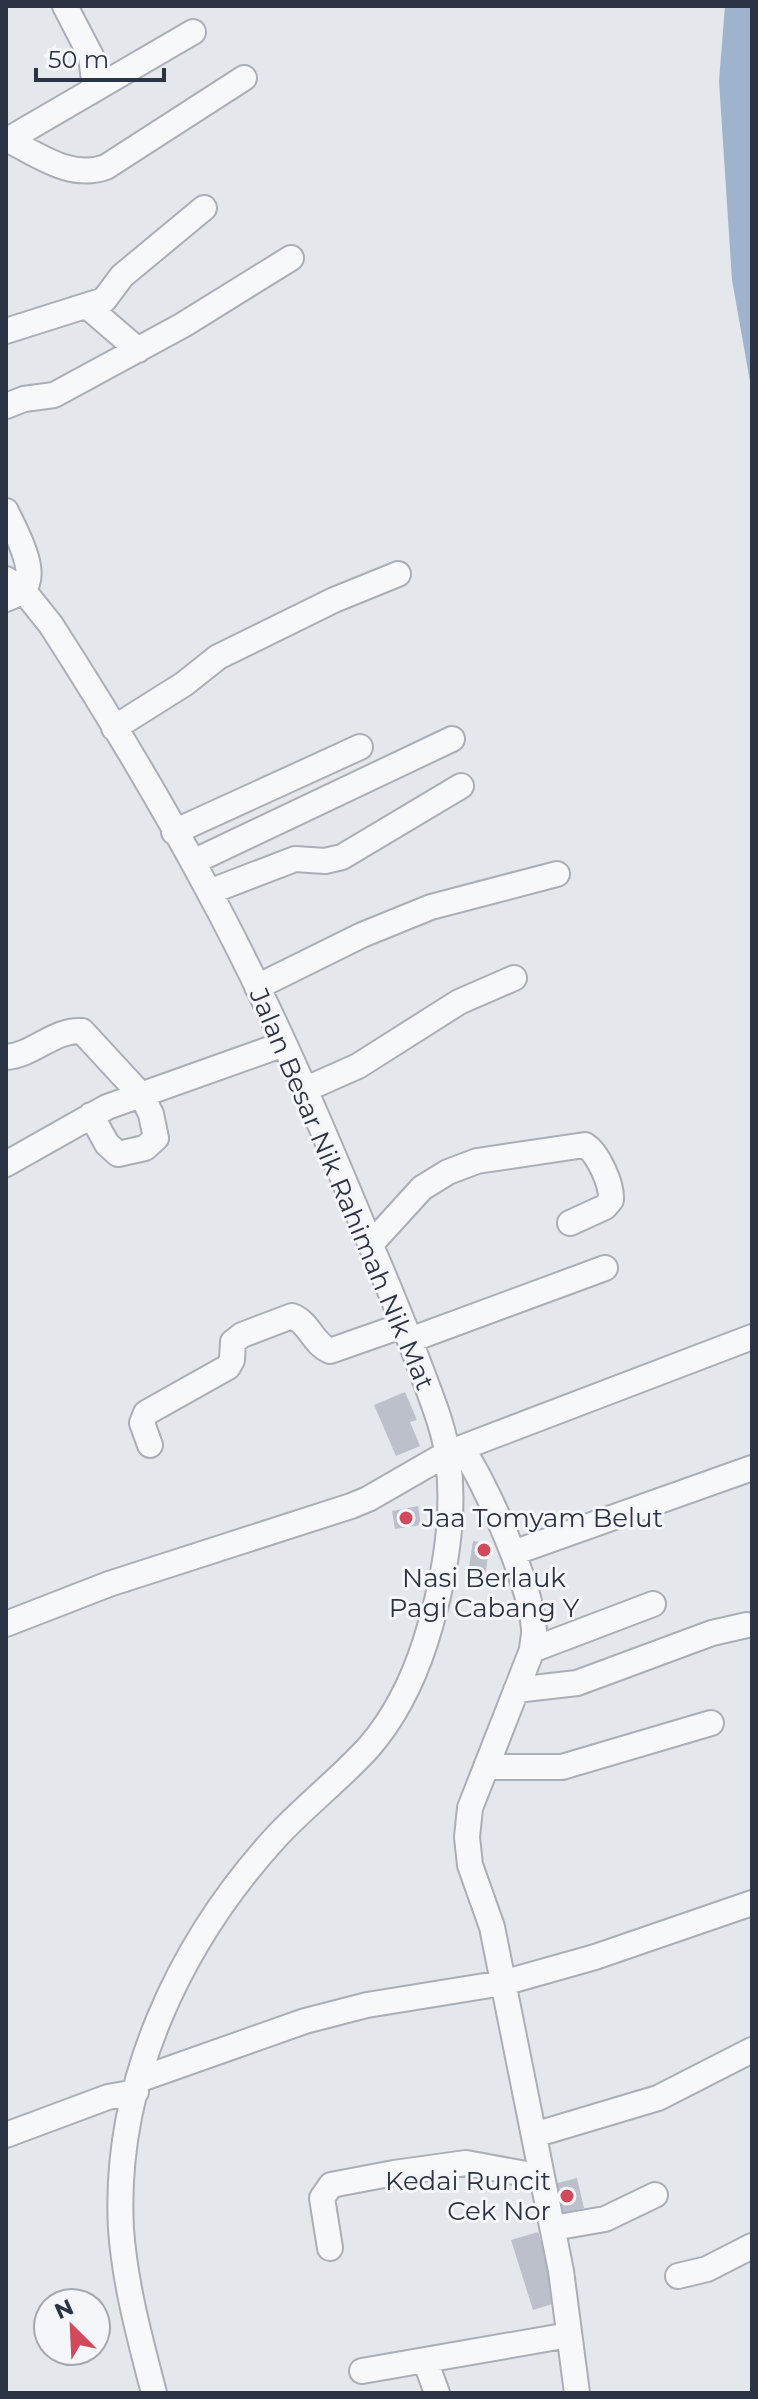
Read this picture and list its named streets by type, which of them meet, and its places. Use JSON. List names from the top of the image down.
{
  "streets": {
    "street": ["Jalan Besar Nik Rahimah Nik Mat"]
  },
  "places": ["Jaa Tomyam Belut", "Nasi Berlauk Pagi Cabang Y", "Kedai Runcit Cek Nor"],
  "scale_bar": "50 m",
  "north": "top left"
}
